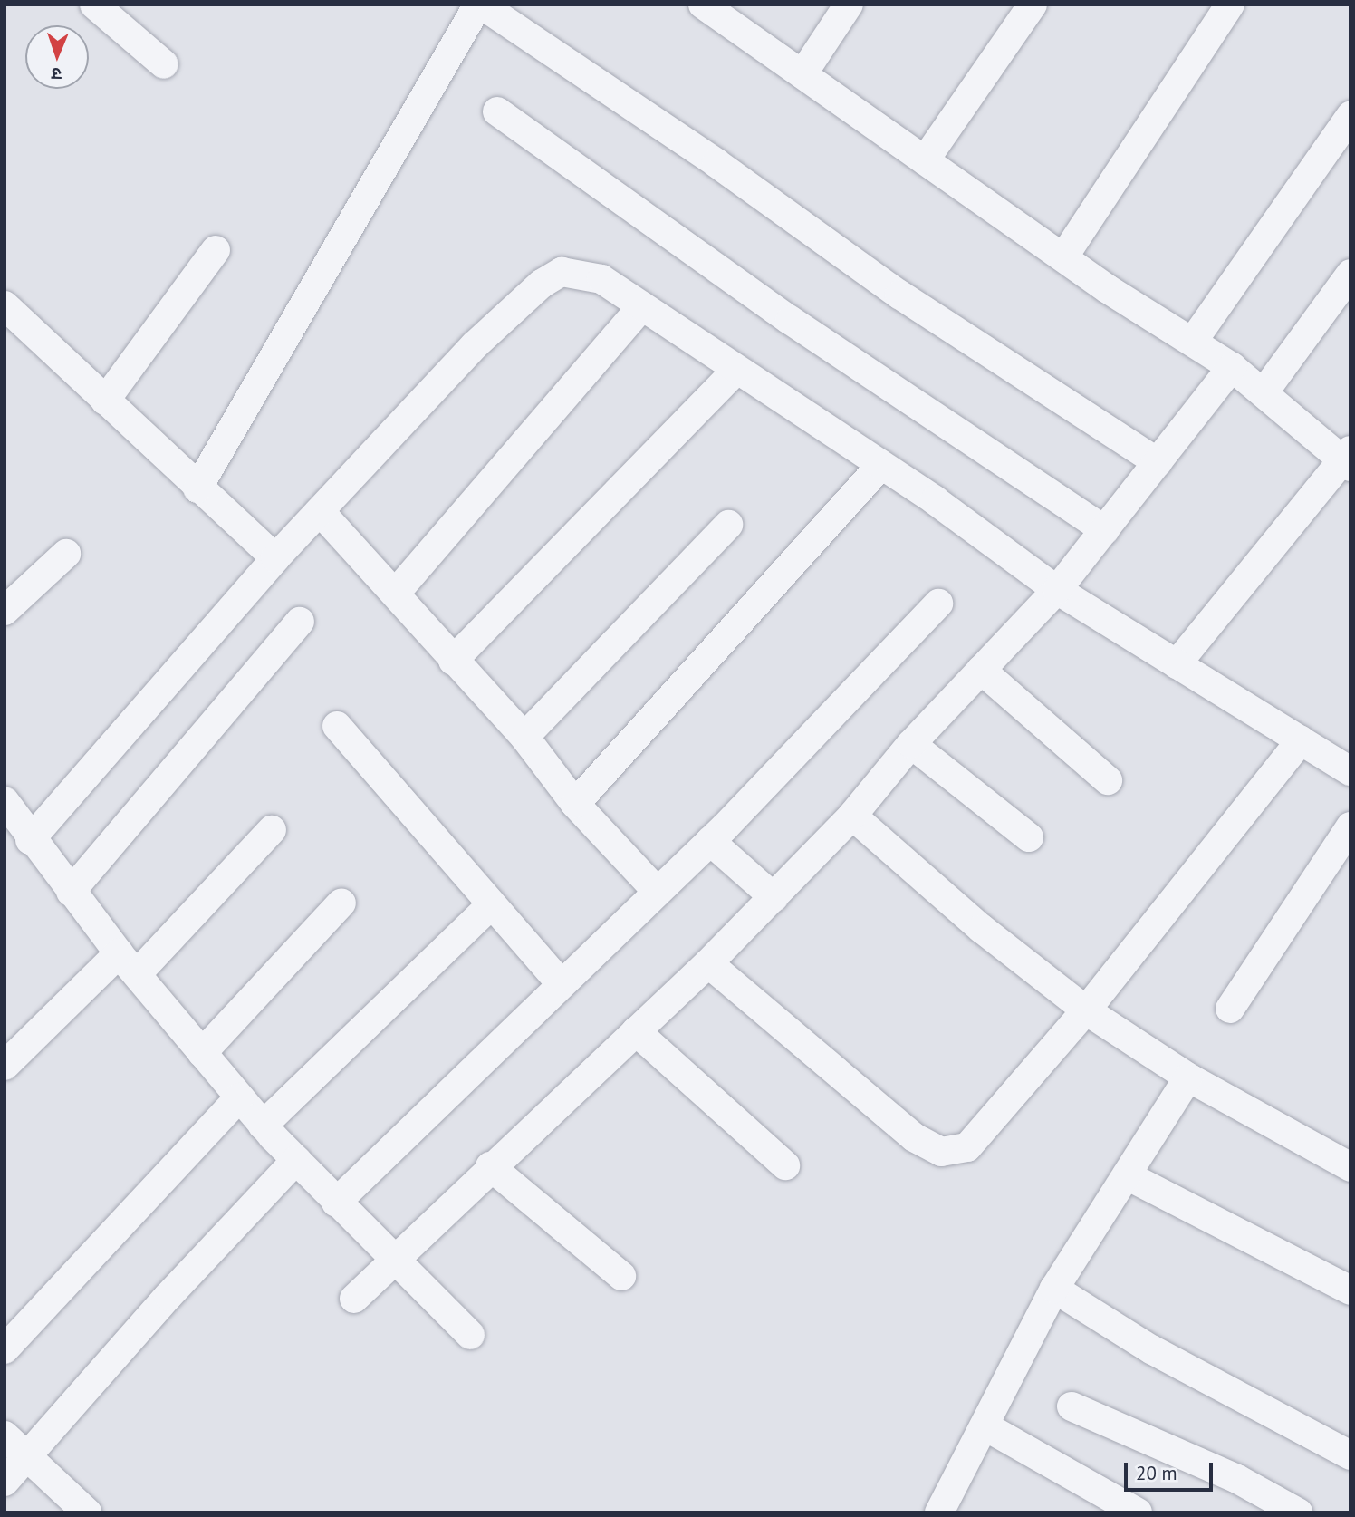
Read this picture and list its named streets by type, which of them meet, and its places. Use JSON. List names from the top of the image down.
{
  "scale_bar": "20 m",
  "north": "bottom"
}
